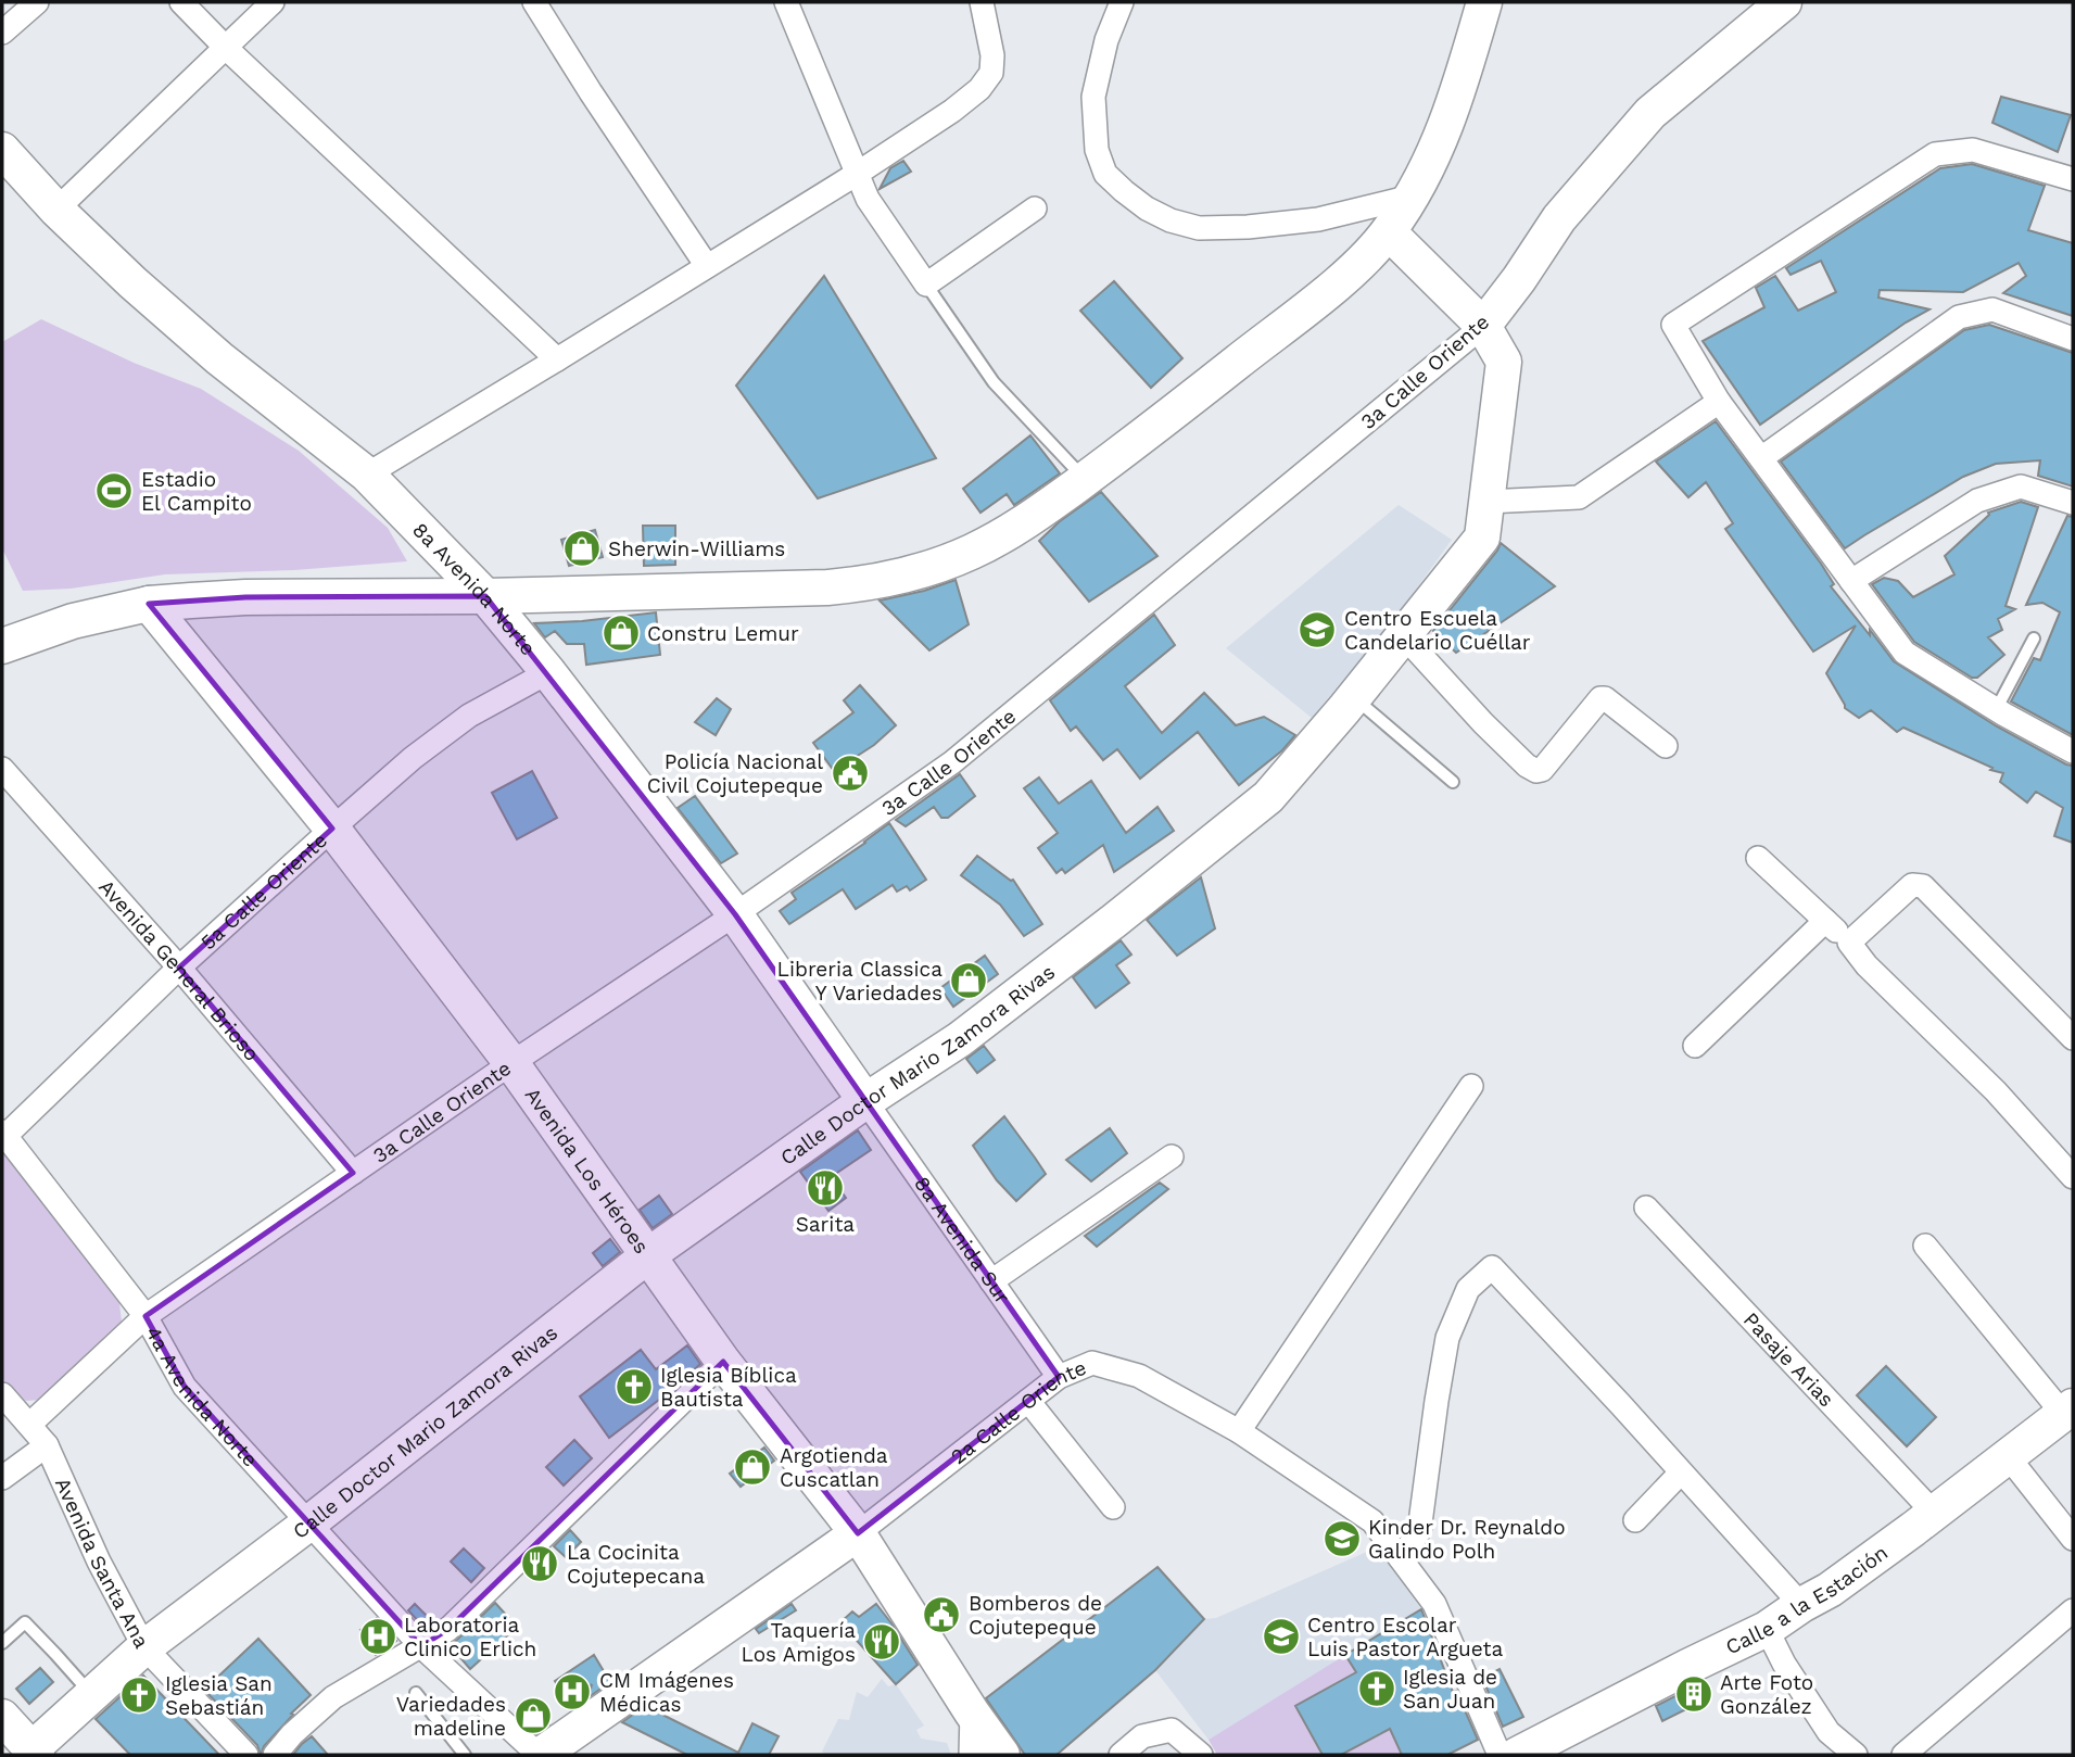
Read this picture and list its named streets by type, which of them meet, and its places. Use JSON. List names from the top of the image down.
{
  "streets": {
    "street": [
      "3a Calle Oriente",
      "8a Avenida Norte",
      "5a Calle Oriente",
      "Avenida General Brioso",
      "Calle Doctor Mario Zamora Rivas",
      "Avenida Los Héroes",
      "8a Avenida Sur",
      "Pasaje Arias",
      "4a Avenida Norte",
      "2a Calle Oriente",
      "Avenida Santa Ana",
      "Calle a la Estación"
    ]
  },
  "crossings": [
    ["3a Calle Oriente", "8a Avenida Norte"],
    ["3a Calle Oriente", "Avenida General Brioso"],
    ["3a Calle Oriente", "Calle Doctor Mario Zamora Rivas"],
    ["3a Calle Oriente", "Avenida Los Héroes"],
    ["3a Calle Oriente", "4a Avenida Norte"],
    ["3a Calle Oriente", "Avenida Santa Ana"],
    ["8a Avenida Norte", "5a Calle Oriente"],
    ["8a Avenida Norte", "Calle Doctor Mario Zamora Rivas"],
    ["8a Avenida Norte", "8a Avenida Sur"],
    ["5a Calle Oriente", "Avenida General Brioso"],
    ["5a Calle Oriente", "Avenida Los Héroes"],
    ["5a Calle Oriente", "4a Avenida Norte"],
    ["Calle Doctor Mario Zamora Rivas", "Avenida Los Héroes"],
    ["Calle Doctor Mario Zamora Rivas", "8a Avenida Sur"],
    ["Calle Doctor Mario Zamora Rivas", "4a Avenida Norte"],
    ["Calle Doctor Mario Zamora Rivas", "Avenida Santa Ana"],
    ["Avenida Los Héroes", "2a Calle Oriente"],
    ["8a Avenida Sur", "2a Calle Oriente"],
    ["Pasaje Arias", "Calle a la Estación"],
    ["4a Avenida Norte", "2a Calle Oriente"]
  ],
  "places": {
    "sports": ["Estadio El Campito"],
    "shop": [
      "Sherwin-Williams",
      "Constru Lemur",
      "Libreria Classica Y Variedades",
      "Argotienda Cuscatlan",
      "Variedades madeline"
    ],
    "school or university": ["Centro Escuela Candelario Cuéllar", "Kinder Dr. Reynaldo Galindo Polh", "Centro Escolar Luis Pastor Argueta"],
    "public building": ["Policía Nacional Civil Cojutepeque", "Bomberos de Cojutepeque"],
    "restaurant": ["Sarita", "La Cocinita Cojutepecana", "Taquería Los Amigos"],
    "church": ["Iglesia Bíblica Bautista", "Iglesia de San Juan", "Iglesia San Sebastián"],
    "hospital": ["Laboratoria Clinico Erlich", "CM Imágenes Médicas"],
    "building": ["Arte Foto González"]
  }
}
